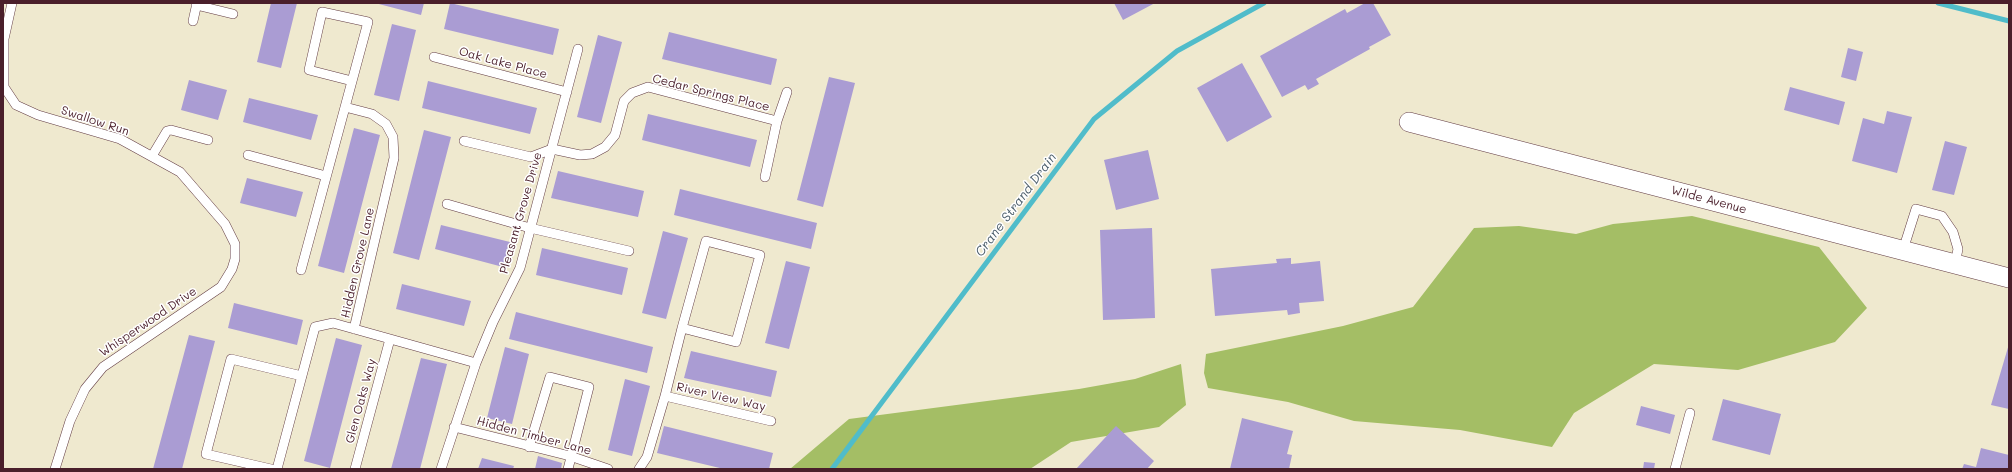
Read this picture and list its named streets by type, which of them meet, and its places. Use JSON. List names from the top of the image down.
{
  "streets": {
    "street": ["Wilde Avenue"],
    "lane": [
      "Oak Lake Place",
      "Cedar Springs Place",
      "Swallow Run",
      "Pleasant Grove Drive",
      "Hidden Grove Lane",
      "Whisperwood Drive",
      "River View Way",
      "Glen Oaks Way",
      "Hidden Timber Lane"
    ]
  },
  "crossings": [
    ["Oak Lake Place", "Pleasant Grove Drive"],
    ["Cedar Springs Place", "Pleasant Grove Drive"],
    ["Swallow Run", "Whisperwood Drive"],
    ["Pleasant Grove Drive", "Hidden Grove Lane"],
    ["Pleasant Grove Drive", "Hidden Timber Lane"],
    ["Hidden Grove Lane", "Glen Oaks Way"]
  ],
  "water": ["Crane Strand Drain"]
}
